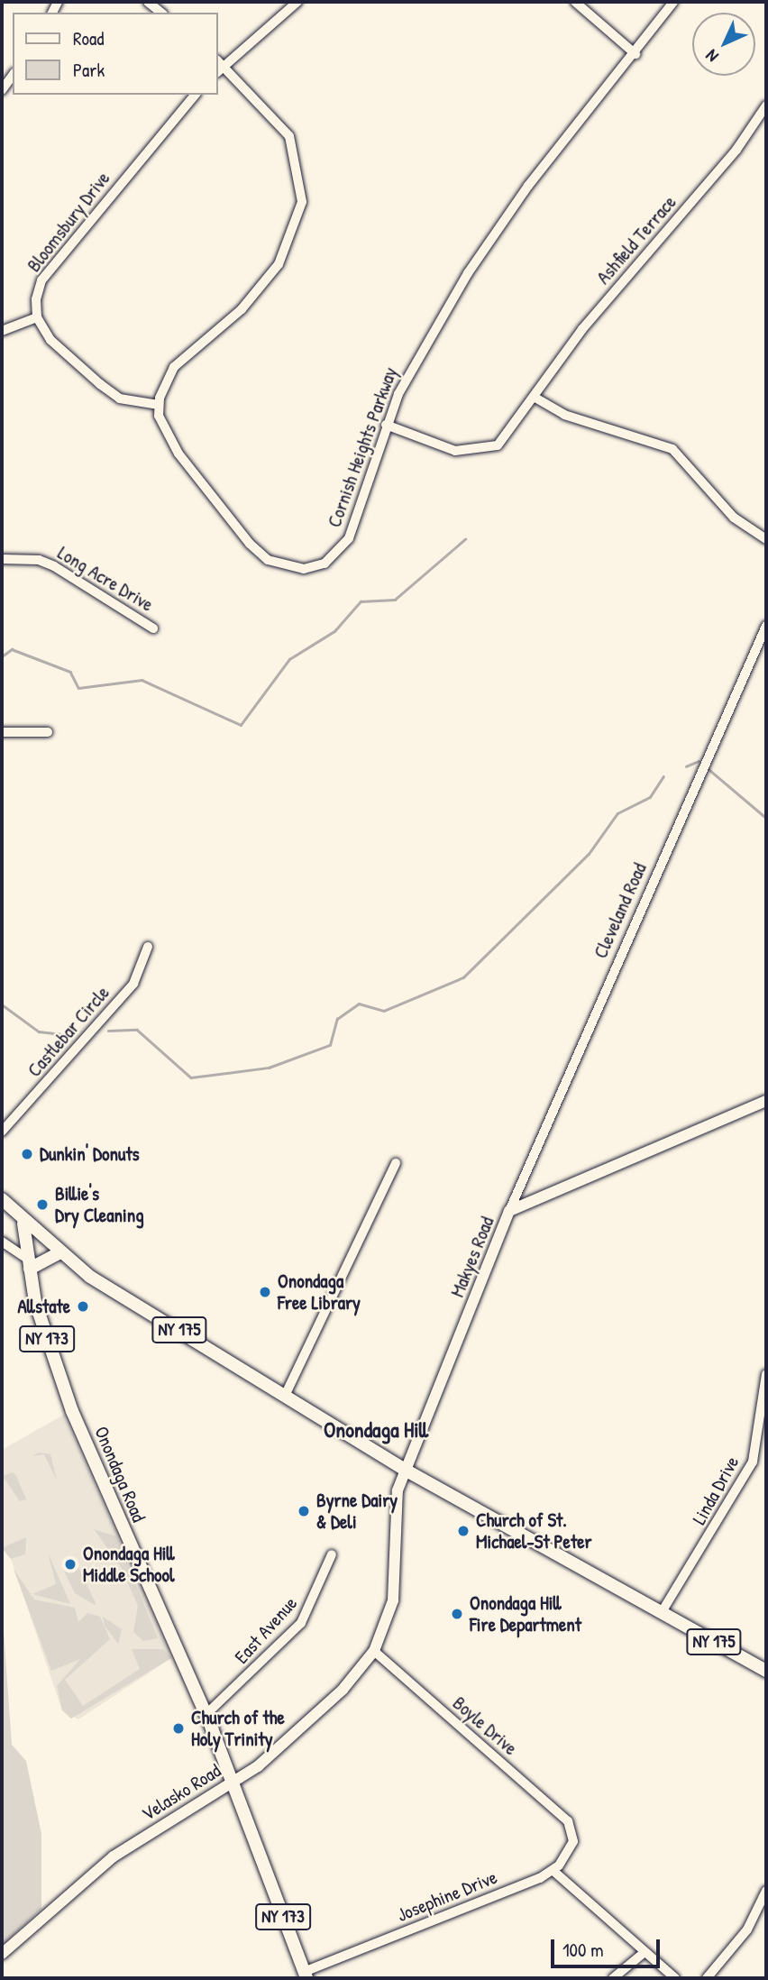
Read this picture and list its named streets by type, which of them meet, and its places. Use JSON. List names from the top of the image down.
{
  "streets": {
    "main road": ["NY 175", "NY 173", "Onondaga Road"],
    "street": [
      "Bloomsbury Drive",
      "Ashfield Terrace",
      "Cornish Heights Parkway",
      "Long Acre Drive",
      "Cleveland Road",
      "Castlebar Circle",
      "Makyes Road",
      "Linda Drive",
      "East Avenue",
      "Boyle Drive",
      "Velasko Road",
      "Josephine Drive"
    ]
  },
  "crossings": [
    ["Ashfield Terrace", "Cornish Heights Parkway"],
    ["Cleveland Road", "Makyes Road"],
    ["Makyes Road", "NY 175"],
    ["Makyes Road", "Velasko Road"],
    ["NY 175", "Onondaga Road"],
    ["NY 175", "Linda Drive"],
    ["NY 175", "Velasko Road"],
    ["Onondaga Road", "East Avenue"],
    ["Onondaga Road", "Velasko Road"],
    ["Onondaga Road", "Josephine Drive"],
    ["Boyle Drive", "Velasko Road"],
    ["Boyle Drive", "Josephine Drive"]
  ],
  "districts": ["Onondaga Hill"],
  "places": [
    "Dunkin' Donuts",
    "Billie's Dry Cleaning",
    "Onondaga Free Library",
    "Allstate",
    "Byrne Dairy & Deli",
    "Church of St. Michael-St Peter",
    "Onondaga Hill Middle School",
    "Onondaga Hill Fire Department",
    "Church of the Holy Trinity"
  ],
  "legend": ["Road", "Park"],
  "scale_bar": "100 m",
  "north": "bottom left"
}
